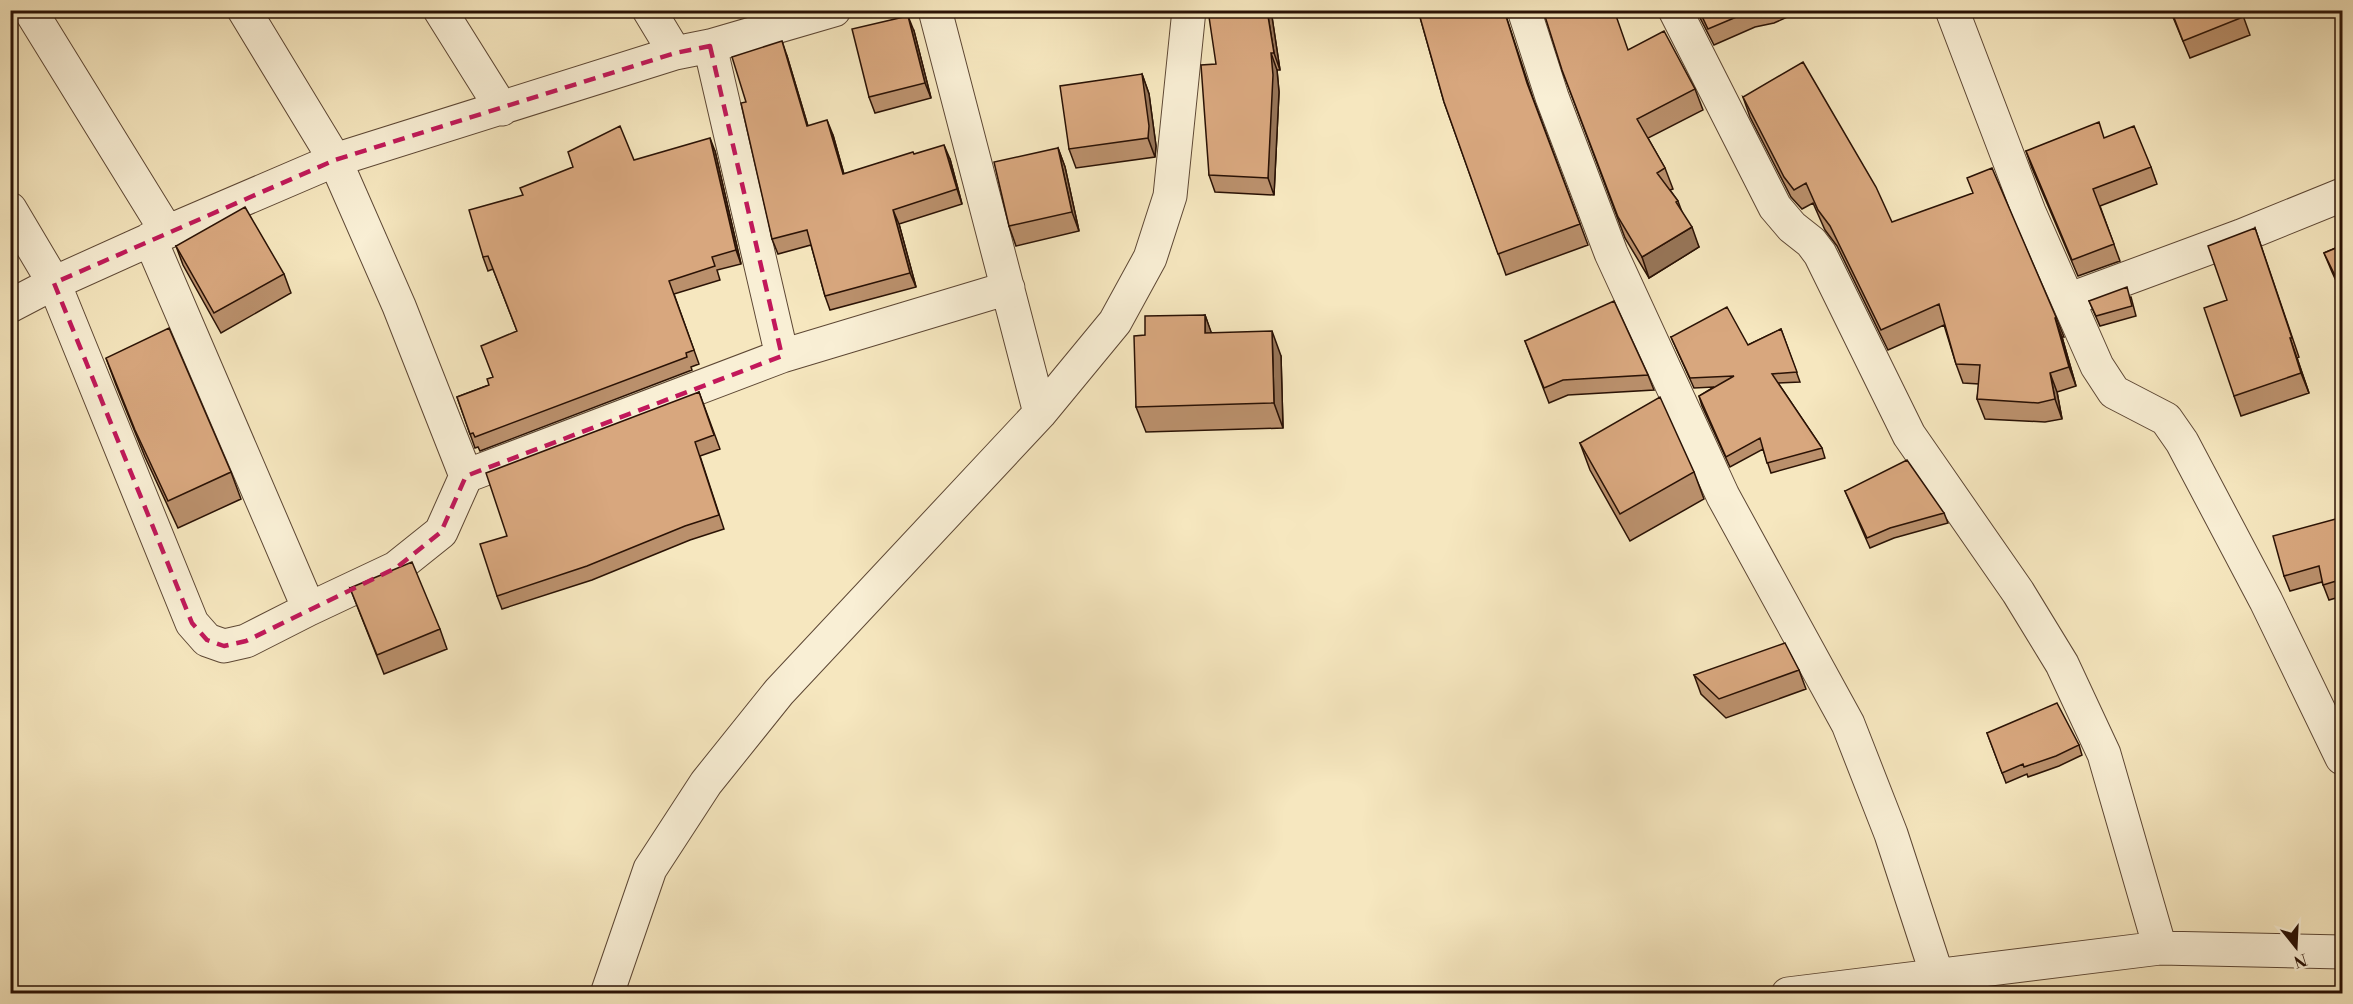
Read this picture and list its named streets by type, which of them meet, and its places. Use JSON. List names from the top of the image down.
{
  "north": "bottom"
}
